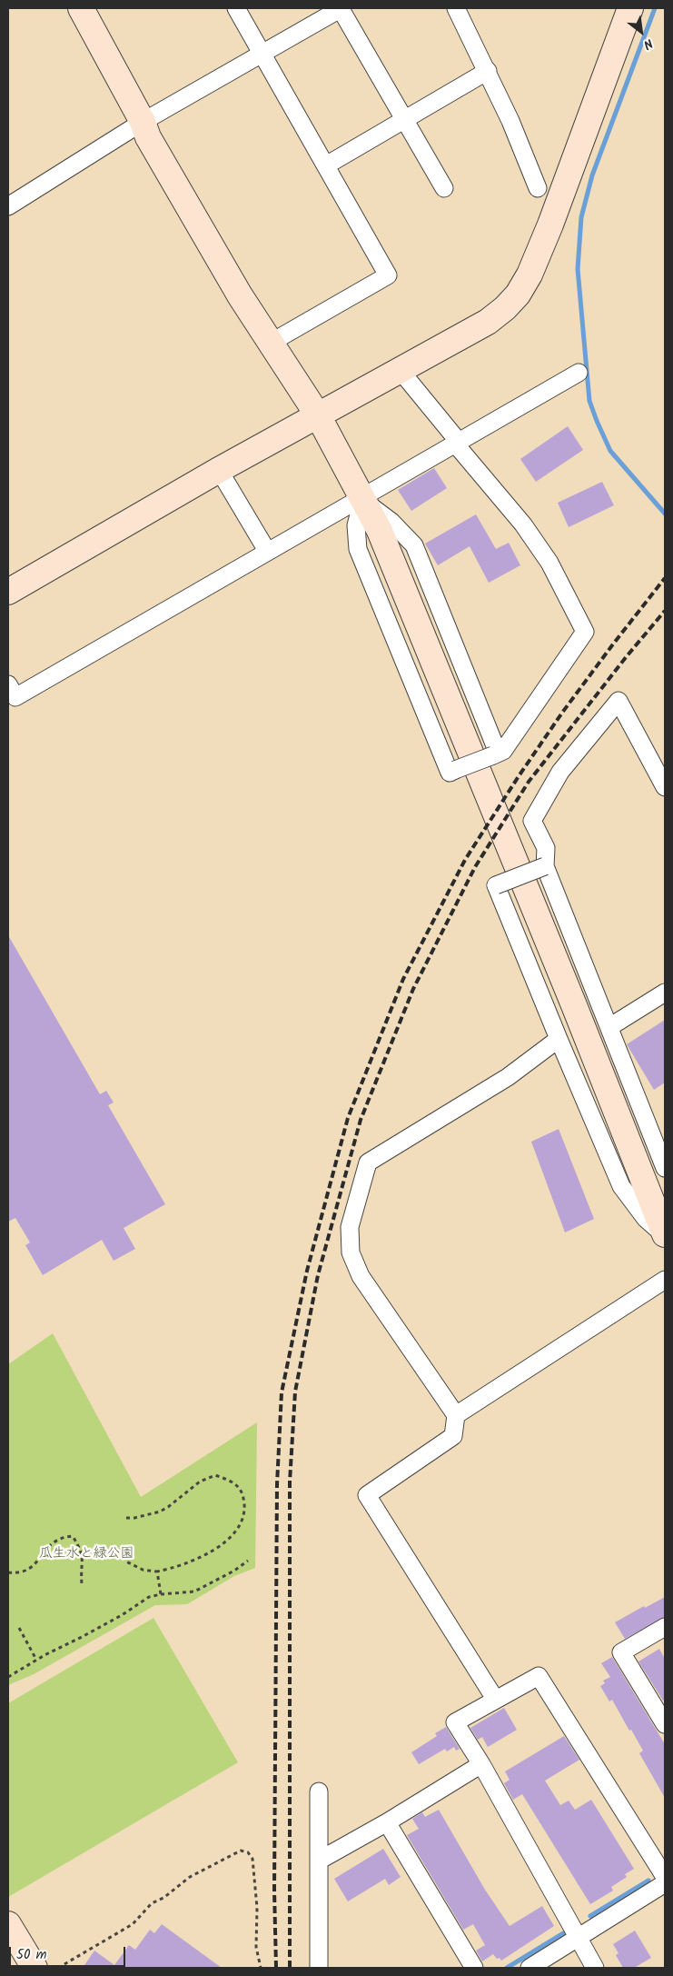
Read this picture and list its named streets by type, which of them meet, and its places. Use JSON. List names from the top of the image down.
{
  "parks": ["瓜生水と緑公園"],
  "scale_bar": "50 m",
  "north": "bottom right"
}
